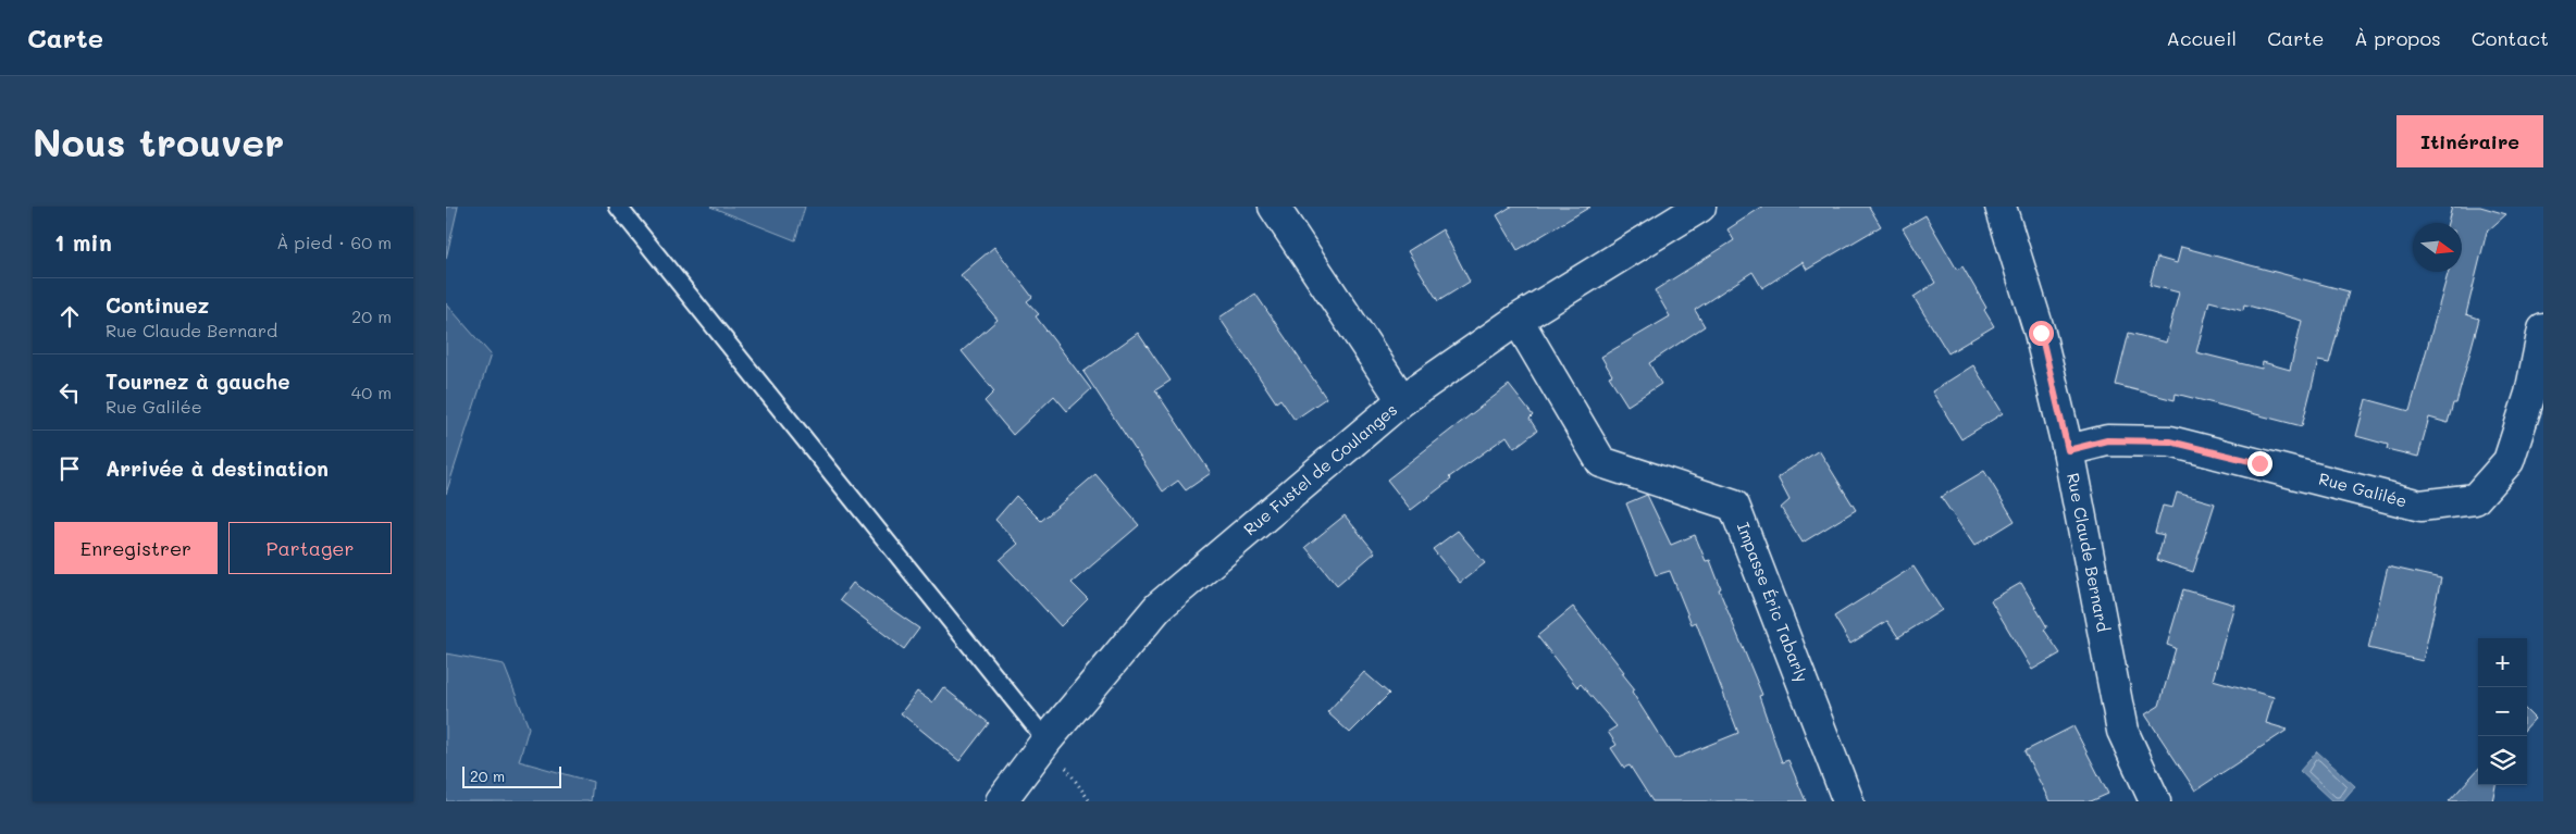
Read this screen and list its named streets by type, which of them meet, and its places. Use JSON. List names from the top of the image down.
{
  "streets": {
    "street": [
      "Rue Fustel de Coulanges",
      "Rue Galilée",
      "Rue Claude Bernard",
      "Impasse Éric Tabarly"
    ]
  },
  "crossings": [
    ["Rue Fustel de Coulanges", "Impasse Éric Tabarly"],
    ["Rue Galilée", "Rue Claude Bernard"]
  ],
  "scale_bar": "20 m",
  "north": "right",
  "page": {
    "header": "Carte",
    "nav": [
      "Accueil",
      "Carte",
      "À propos",
      "Contact"
    ],
    "buttons": [
      "Itinéraire",
      ["Enregistrer", "Partager"]
    ],
    "title": "Nous trouver",
    "heading": ["1 min", "À pied · 60 m"],
    "list": [
      ["Continuez", "Rue Claude Bernard", "20 m"],
      ["Tournez à gauche", "Rue Galilée", "40 m"],
      "Arrivée à destination"
    ],
    "map_buttons": ["+", "−"],
    "scale": "20 m"
  }
}
